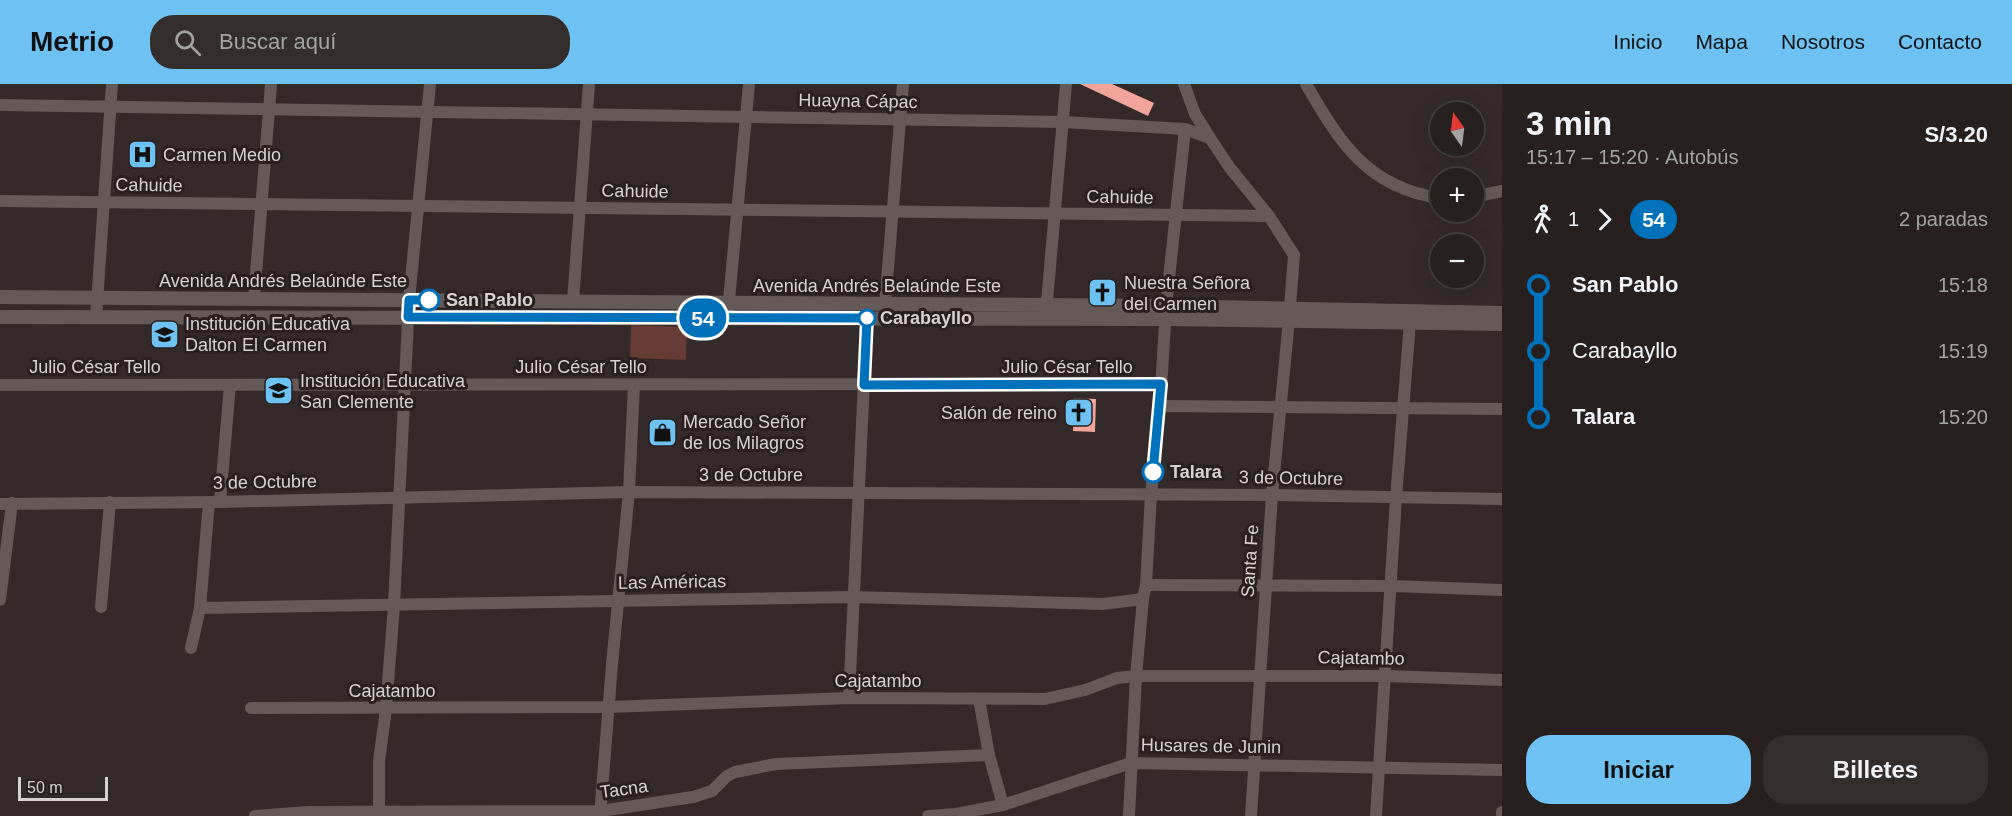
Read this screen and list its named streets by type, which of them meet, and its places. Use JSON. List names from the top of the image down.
{
  "streets": {
    "street": [
      "Huayna Cápac",
      "Cahuide",
      "Avenida Andrés Belaúnde Este",
      "Julio César Tello",
      "3 de Octubre",
      "Santa Fe",
      "Las Américas",
      "Cajatambo",
      "Husares de Junin",
      "Tacna"
    ]
  },
  "crossings": [
    ["Huayna Cápac", "Santa Fe"],
    ["Cahuide", "Santa Fe"],
    ["Avenida Andrés Belaúnde Este", "Santa Fe"],
    ["3 de Octubre", "Santa Fe"],
    ["Santa Fe", "Cajatambo"],
    ["Santa Fe", "Husares de Junin"]
  ],
  "places": {
    "hospital": ["Carmen Medio"],
    "church": ["Nuestra Señora del Carmen", "Salón de reino"],
    "other": ["San Pablo", "Carabayllo", "Talara"],
    "school or university": ["Institución Educativa Dalton El Carmen", "Institución Educativa San Clemente"],
    "shop": ["Mercado Señor de los Milagros"]
  },
  "lines": ["bus line 54"],
  "scale_bar": "50 m",
  "north": "top",
  "page": {
    "header": "Metrio",
    "search": "Buscar aquí",
    "nav": [
      "Inicio",
      "Mapa",
      "Nosotros",
      "Contacto"
    ],
    "on_map": "54",
    "heading": ["3 min", "15:17 – 15:20 · Autobús", "S/3.20"],
    "map_buttons": ["+", "−"],
    "legs": ["1", "54", "2 paradas"],
    "list": [
      {
        "name": "San Pablo",
        "value": "15:18"
      },
      {
        "name": "Carabayllo",
        "value": "15:19"
      },
      {
        "name": "Talara",
        "value": "15:20"
      }
    ],
    "buttons": ["Iniciar", "Billetes"],
    "scale": "50 m"
  }
}
